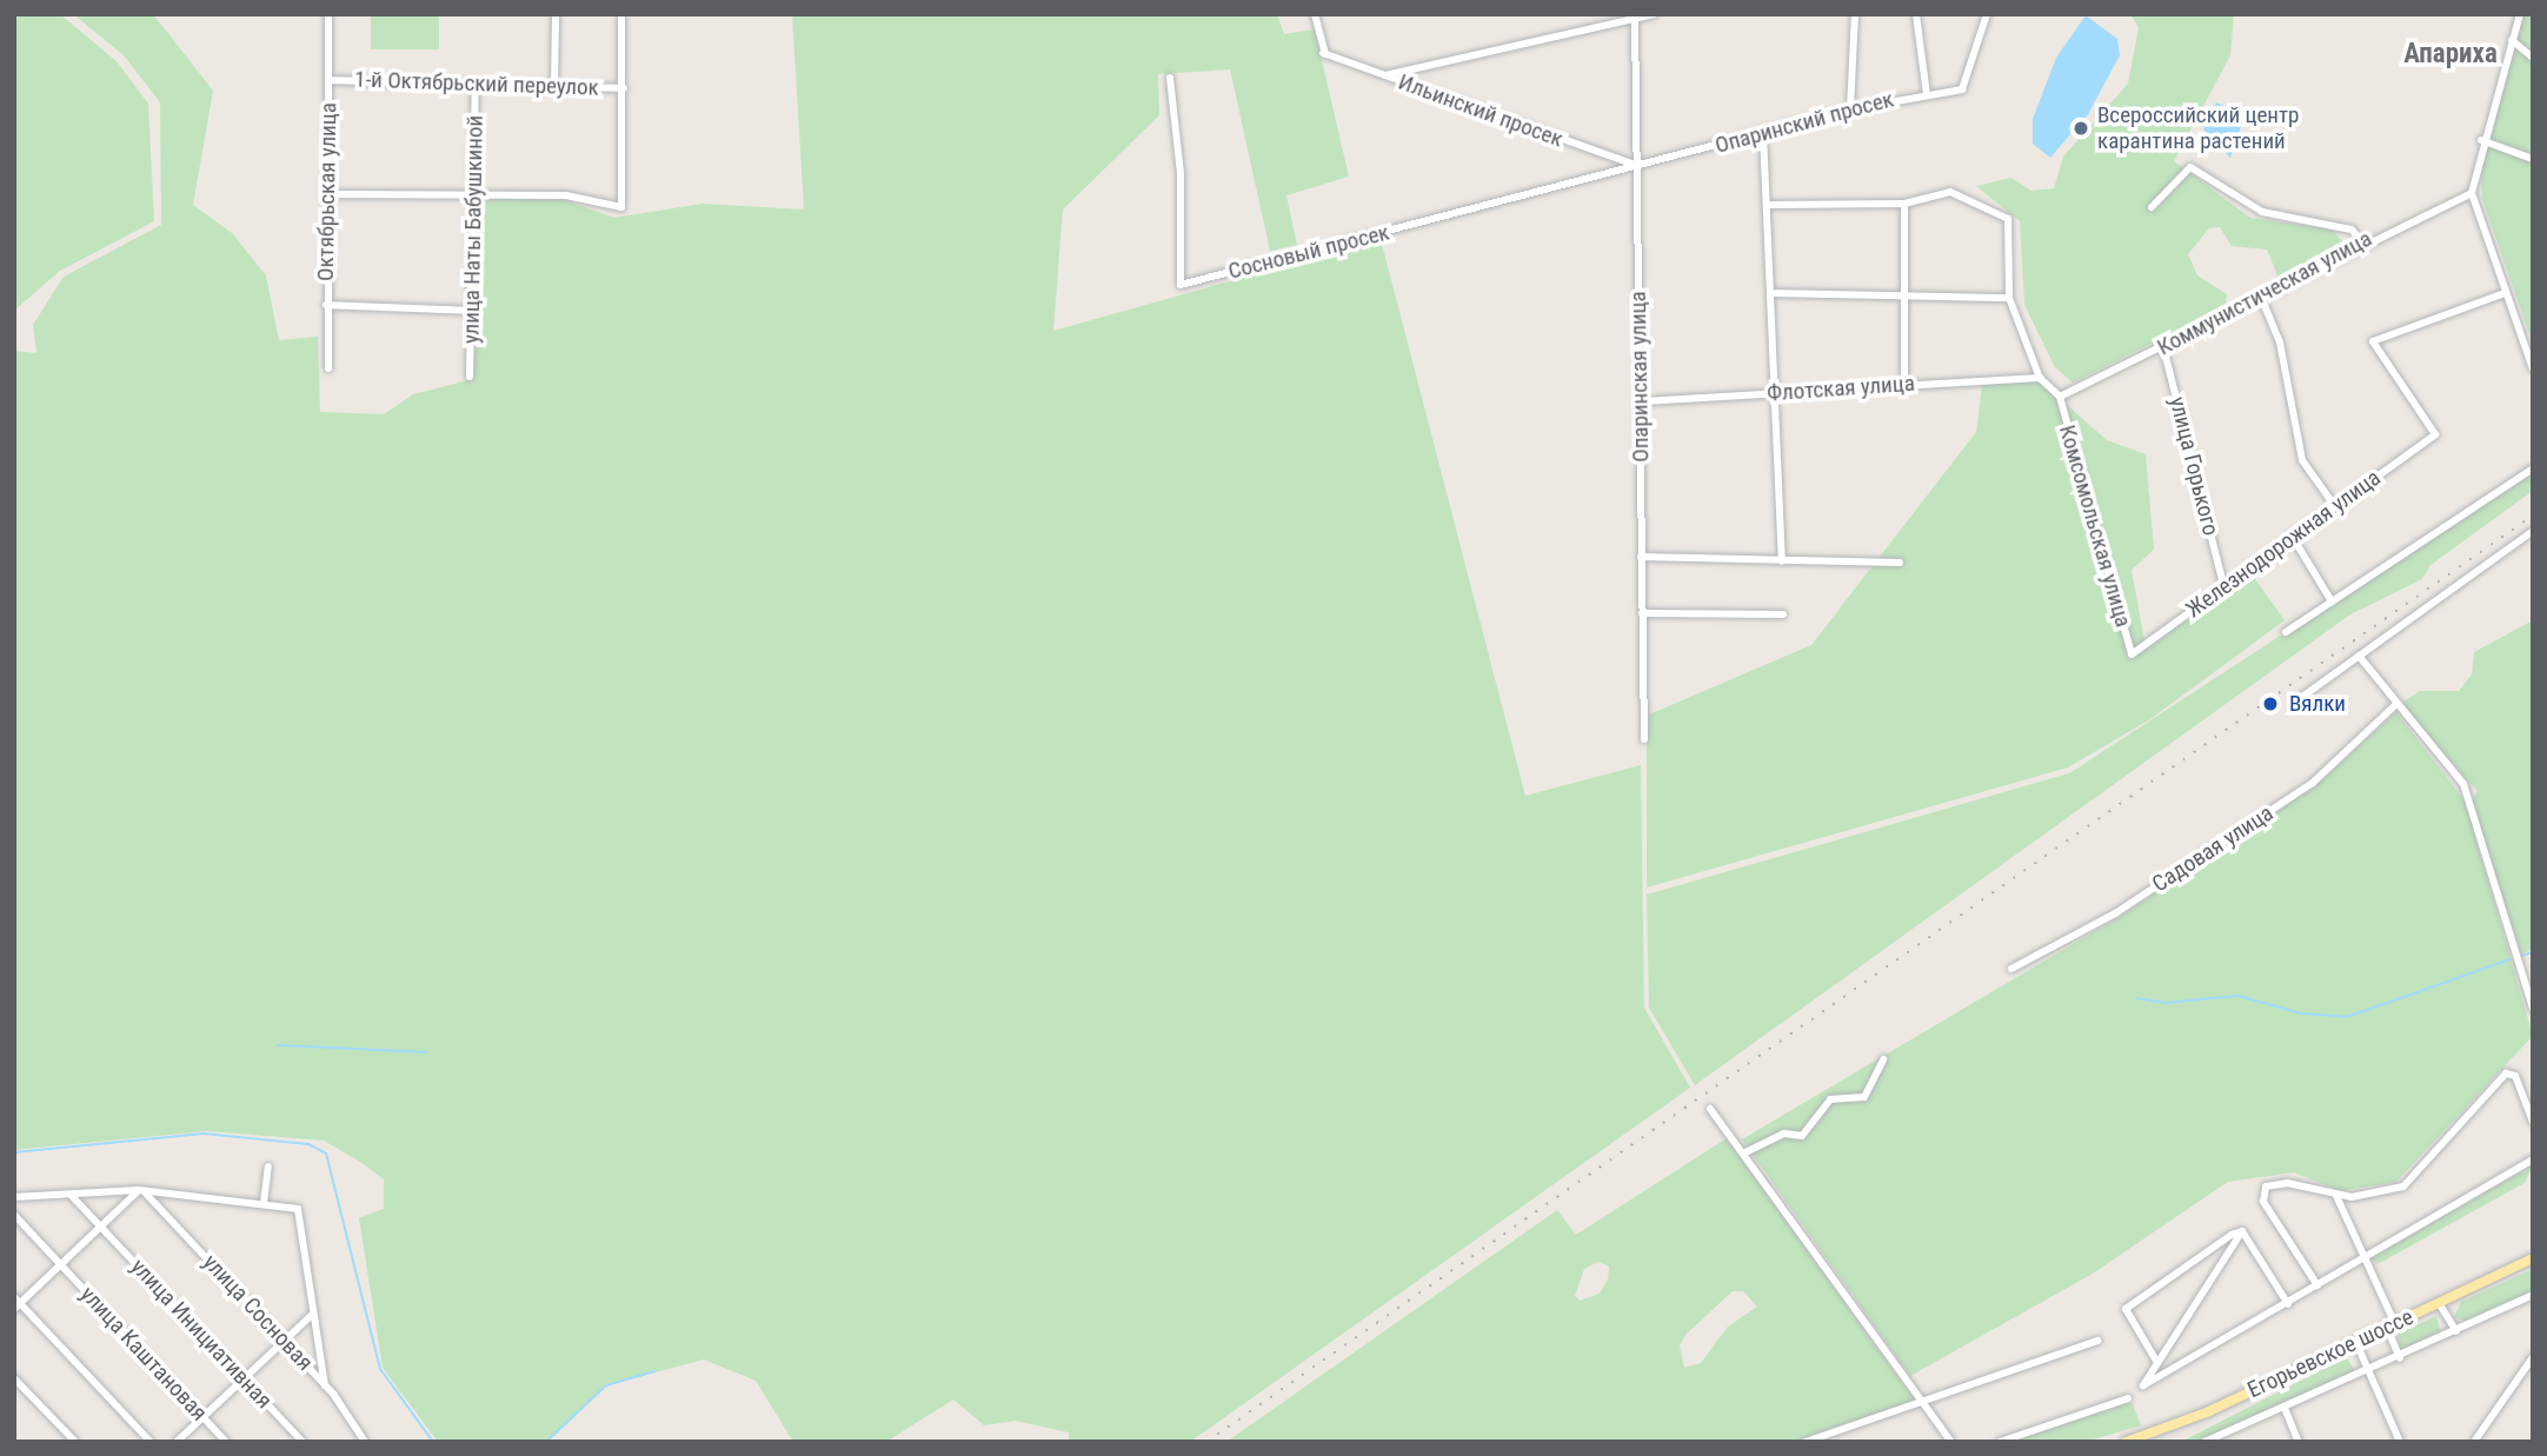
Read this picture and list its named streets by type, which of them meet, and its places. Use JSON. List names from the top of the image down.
{
  "streets": {
    "main road": ["Егорьевское шоссе"],
    "street": [
      "1-й Октябрьский переулок",
      "Ильинский просек",
      "Опаринский просек",
      "Октябрьская улица",
      "улица Наты Бабушкиной",
      "Сосновый просек",
      "Коммунистическая улица",
      "Опаринская улица",
      "Флотская улица",
      "улица Горького",
      "Комсомольская улица",
      "Железнодорожная улица",
      "Садовая улица",
      "улица Сосновая",
      "улица Инициативная",
      "улица Каштановая"
    ]
  },
  "crossings": [
    ["1-й Октябрьский переулок", "Октябрьская улица"],
    ["1-й Октябрьский переулок", "улица Наты Бабушкиной"],
    ["Ильинский просек", "Опаринский просек"],
    ["Ильинский просек", "Сосновый просек"],
    ["Ильинский просек", "Опаринская улица"],
    ["Опаринский просек", "Сосновый просек"],
    ["Опаринский просек", "Опаринская улица"],
    ["Сосновый просек", "Опаринская улица"],
    ["Коммунистическая улица", "улица Горького"],
    ["Коммунистическая улица", "Комсомольская улица"],
    ["Опаринская улица", "Флотская улица"],
    ["улица Горького", "Железнодорожная улица"],
    ["Комсомольская улица", "Железнодорожная улица"]
  ],
  "districts": ["Апариха"],
  "places": ["Всероссийский центр карантина растений", "Вялки"]
}
